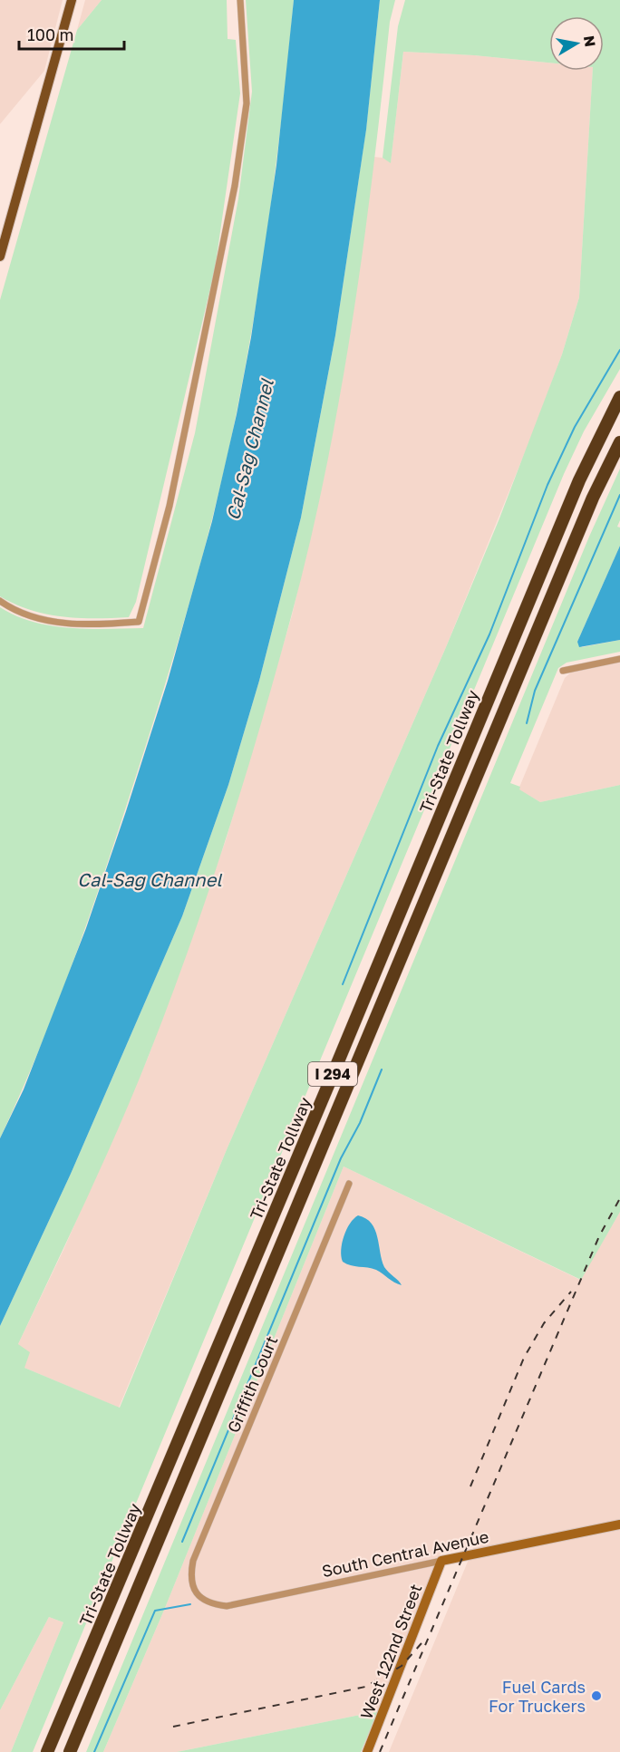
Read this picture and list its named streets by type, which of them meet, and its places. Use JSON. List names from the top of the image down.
{
  "streets": {
    "highway": ["Tri-State Tollway", "I 294"],
    "street": ["Griffith Court", "South Central Avenue", "West 122nd Street"]
  },
  "crossings": [
    ["Griffith Court", "South Central Avenue"],
    ["South Central Avenue", "West 122nd Street"]
  ],
  "water": ["Cal-Sag Channel"],
  "places": ["Fuel Cards For Truckers"],
  "scale_bar": "100 m",
  "north": "right"
}
